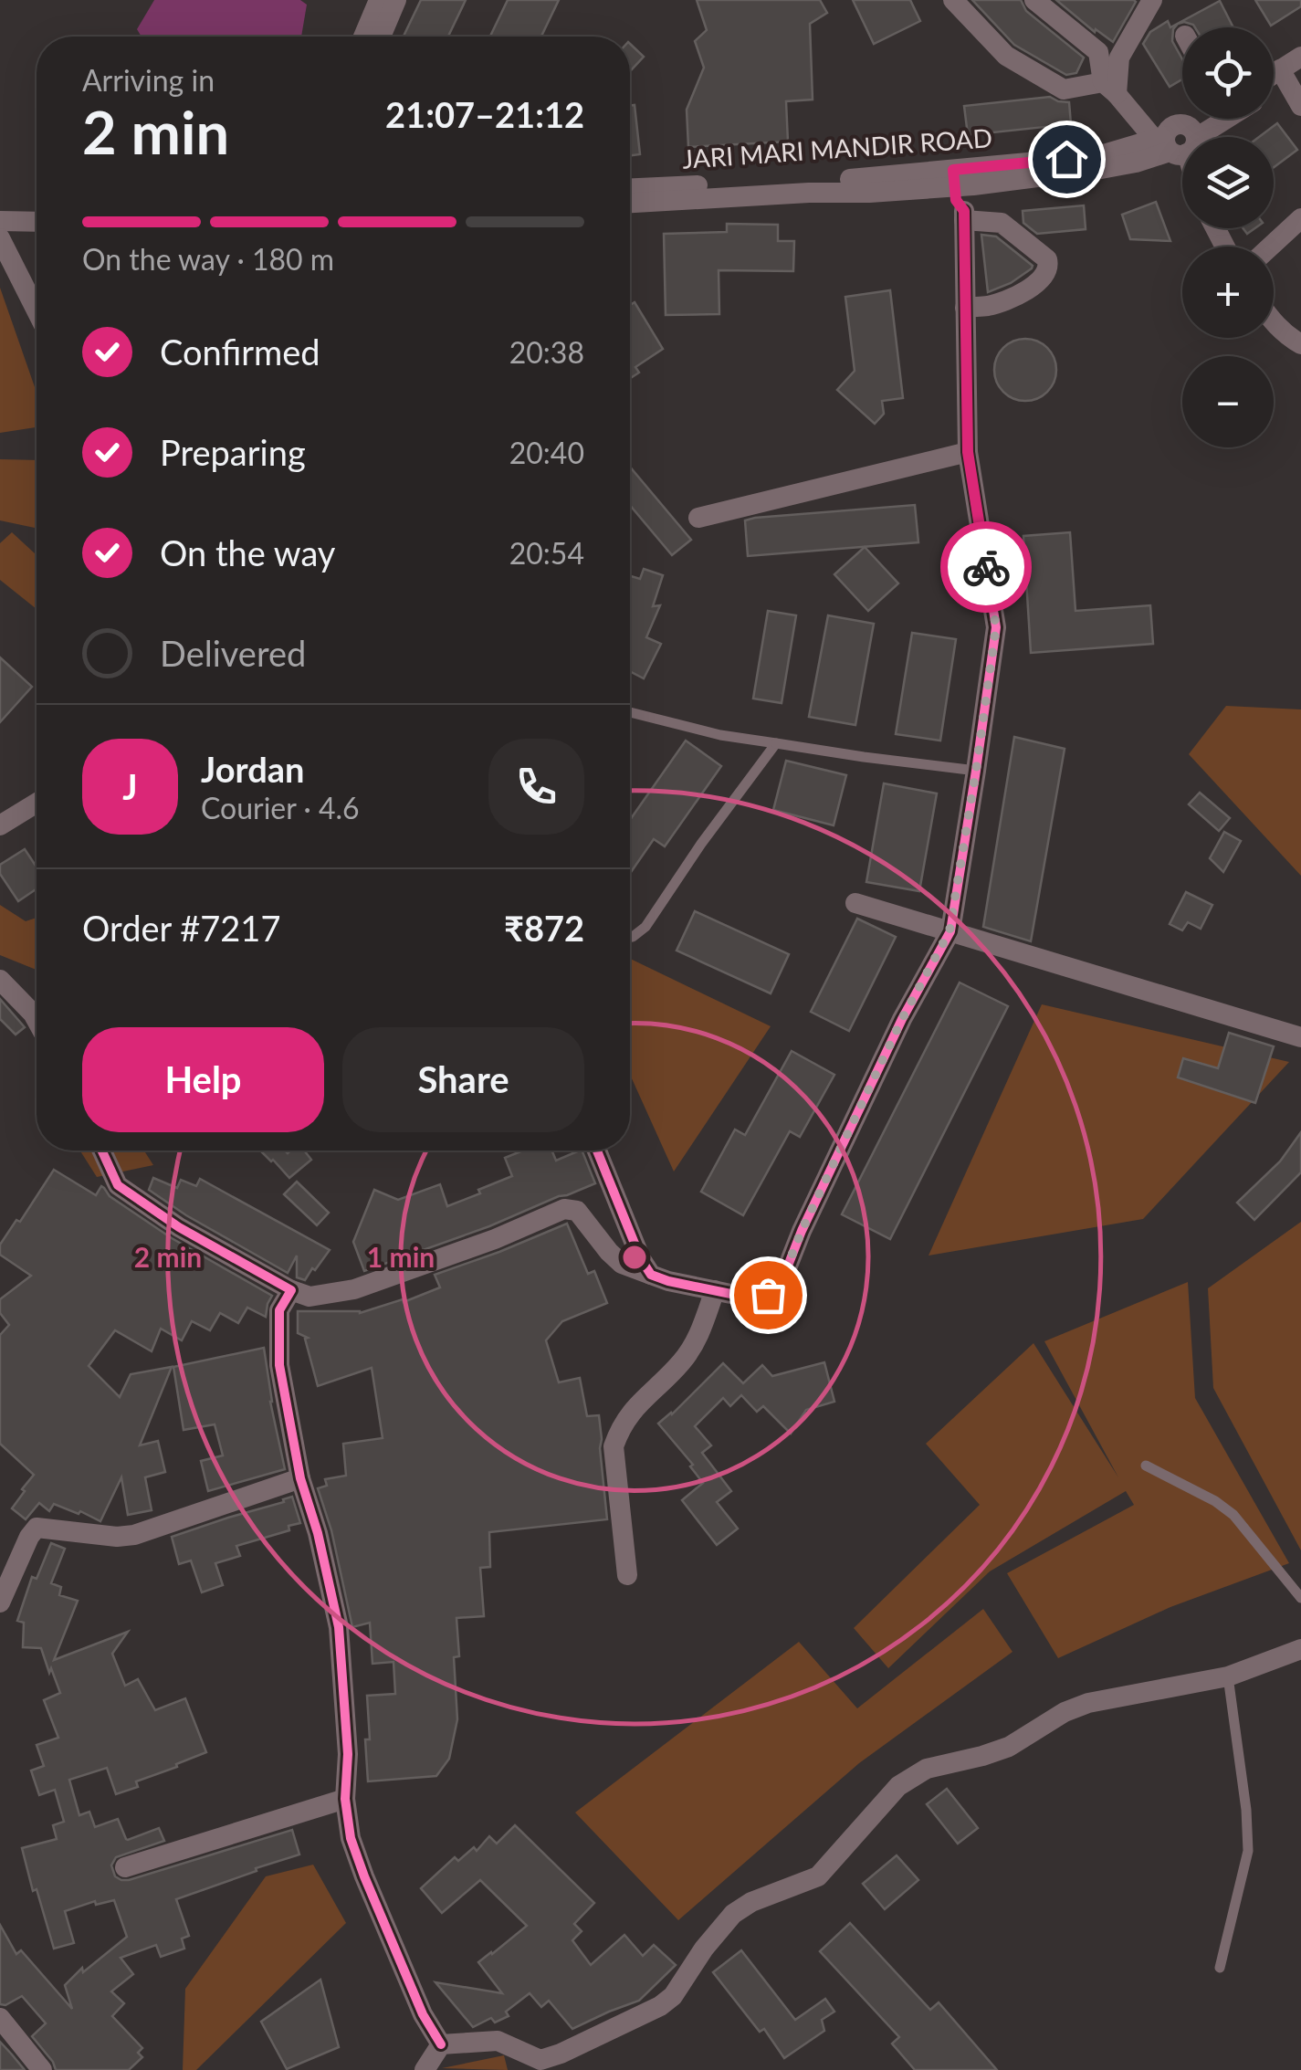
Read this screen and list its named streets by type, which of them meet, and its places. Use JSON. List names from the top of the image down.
{
  "streets": {
    "street": ["JARI MARI MANDIR ROAD"]
  },
  "page": {
    "map_buttons": ["+", "−"],
    "heading": ["2 min", "Arriving in", "21:07–21:12"],
    "panel": [
      "Jordan",
      "Courier · 4.6",
      "Order #7217",
      "₹872"
    ],
    "bar": "On the way · 180 m",
    "list": [
      ["Confirmed", "20:38"],
      ["Preparing", "20:40"],
      ["On the way", "20:54"],
      "Delivered"
    ],
    "round": "J",
    "buttons": ["Help", "Share"]
  },
  "rings": ["2 min", "1 min"]
}
